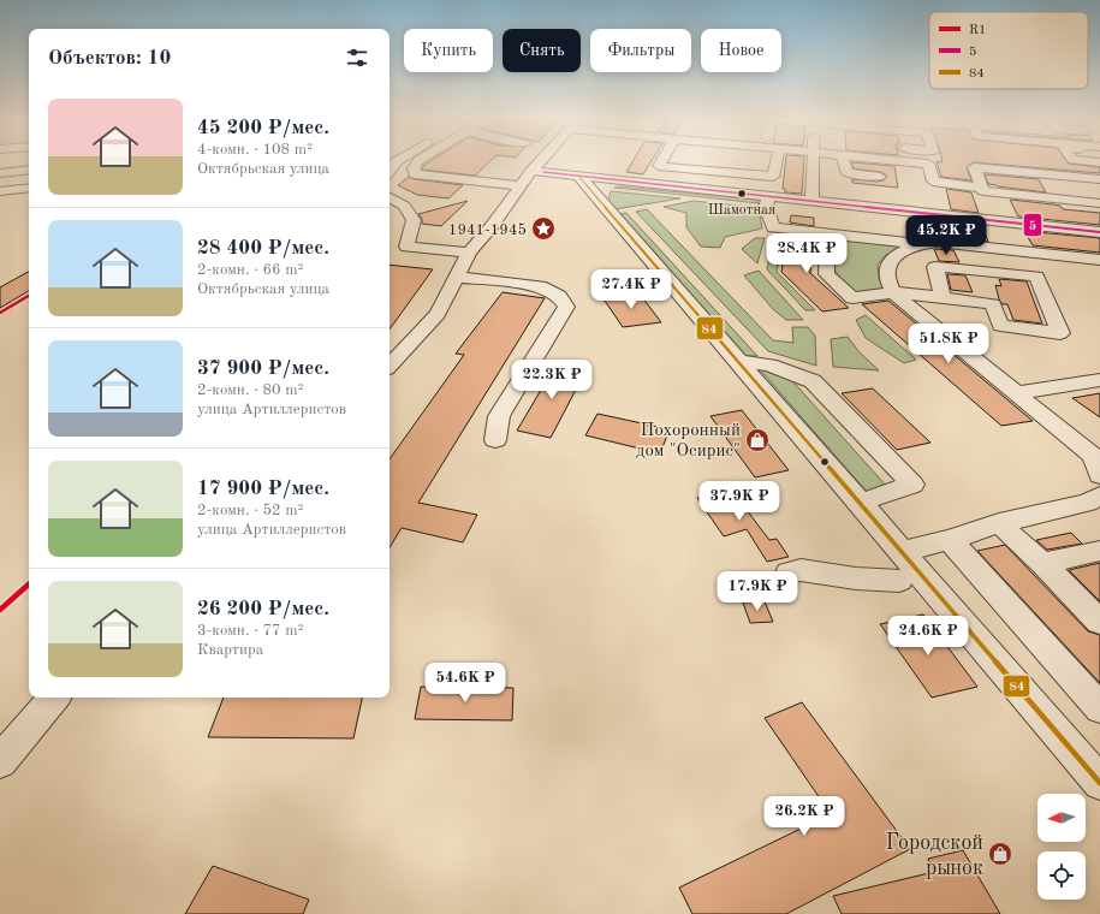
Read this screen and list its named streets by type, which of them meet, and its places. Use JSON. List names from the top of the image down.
{
  "places": {
    "other": ["Шамотная"],
    "place": ["1941-1945"],
    "shop": ["Похоронный дом \"Осирис\"", "Городской рынок"]
  },
  "lines": ["transit line 5", "transit line 84", "transit line R1"],
  "legend": ["R1", "5", "84"],
  "north": "left",
  "page": {
    "chip": [
      "Купить",
      "Снять",
      "Фильтры",
      "Новое"
    ],
    "heading": "Объектов: 10",
    "list": [
      {
        "name": "45 200 ₽/мес.",
        "note": "4-комн. · 108 m² · Октябрьская улица"
      },
      {
        "name": "28 400 ₽/мес.",
        "note": "2-комн. · 66 m² · Октябрьская улица"
      },
      {
        "name": "37 900 ₽/мес.",
        "note": "2-комн. · 80 m² · улица Артиллеристов"
      },
      {
        "name": "17 900 ₽/мес.",
        "note": "2-комн. · 52 m² · улица Артиллеристов"
      },
      {
        "name": "26 200 ₽/мес.",
        "note": "3-комн. · 77 m² · Квартира"
      }
    ],
    "price": [
      "45.2K ₽",
      "28.4K ₽",
      "27.4K ₽",
      "51.8K ₽",
      "22.3K ₽",
      "37.9K ₽",
      "17.9K ₽",
      "24.6K ₽",
      "54.6K ₽",
      "26.2K ₽"
    ]
  }
}
